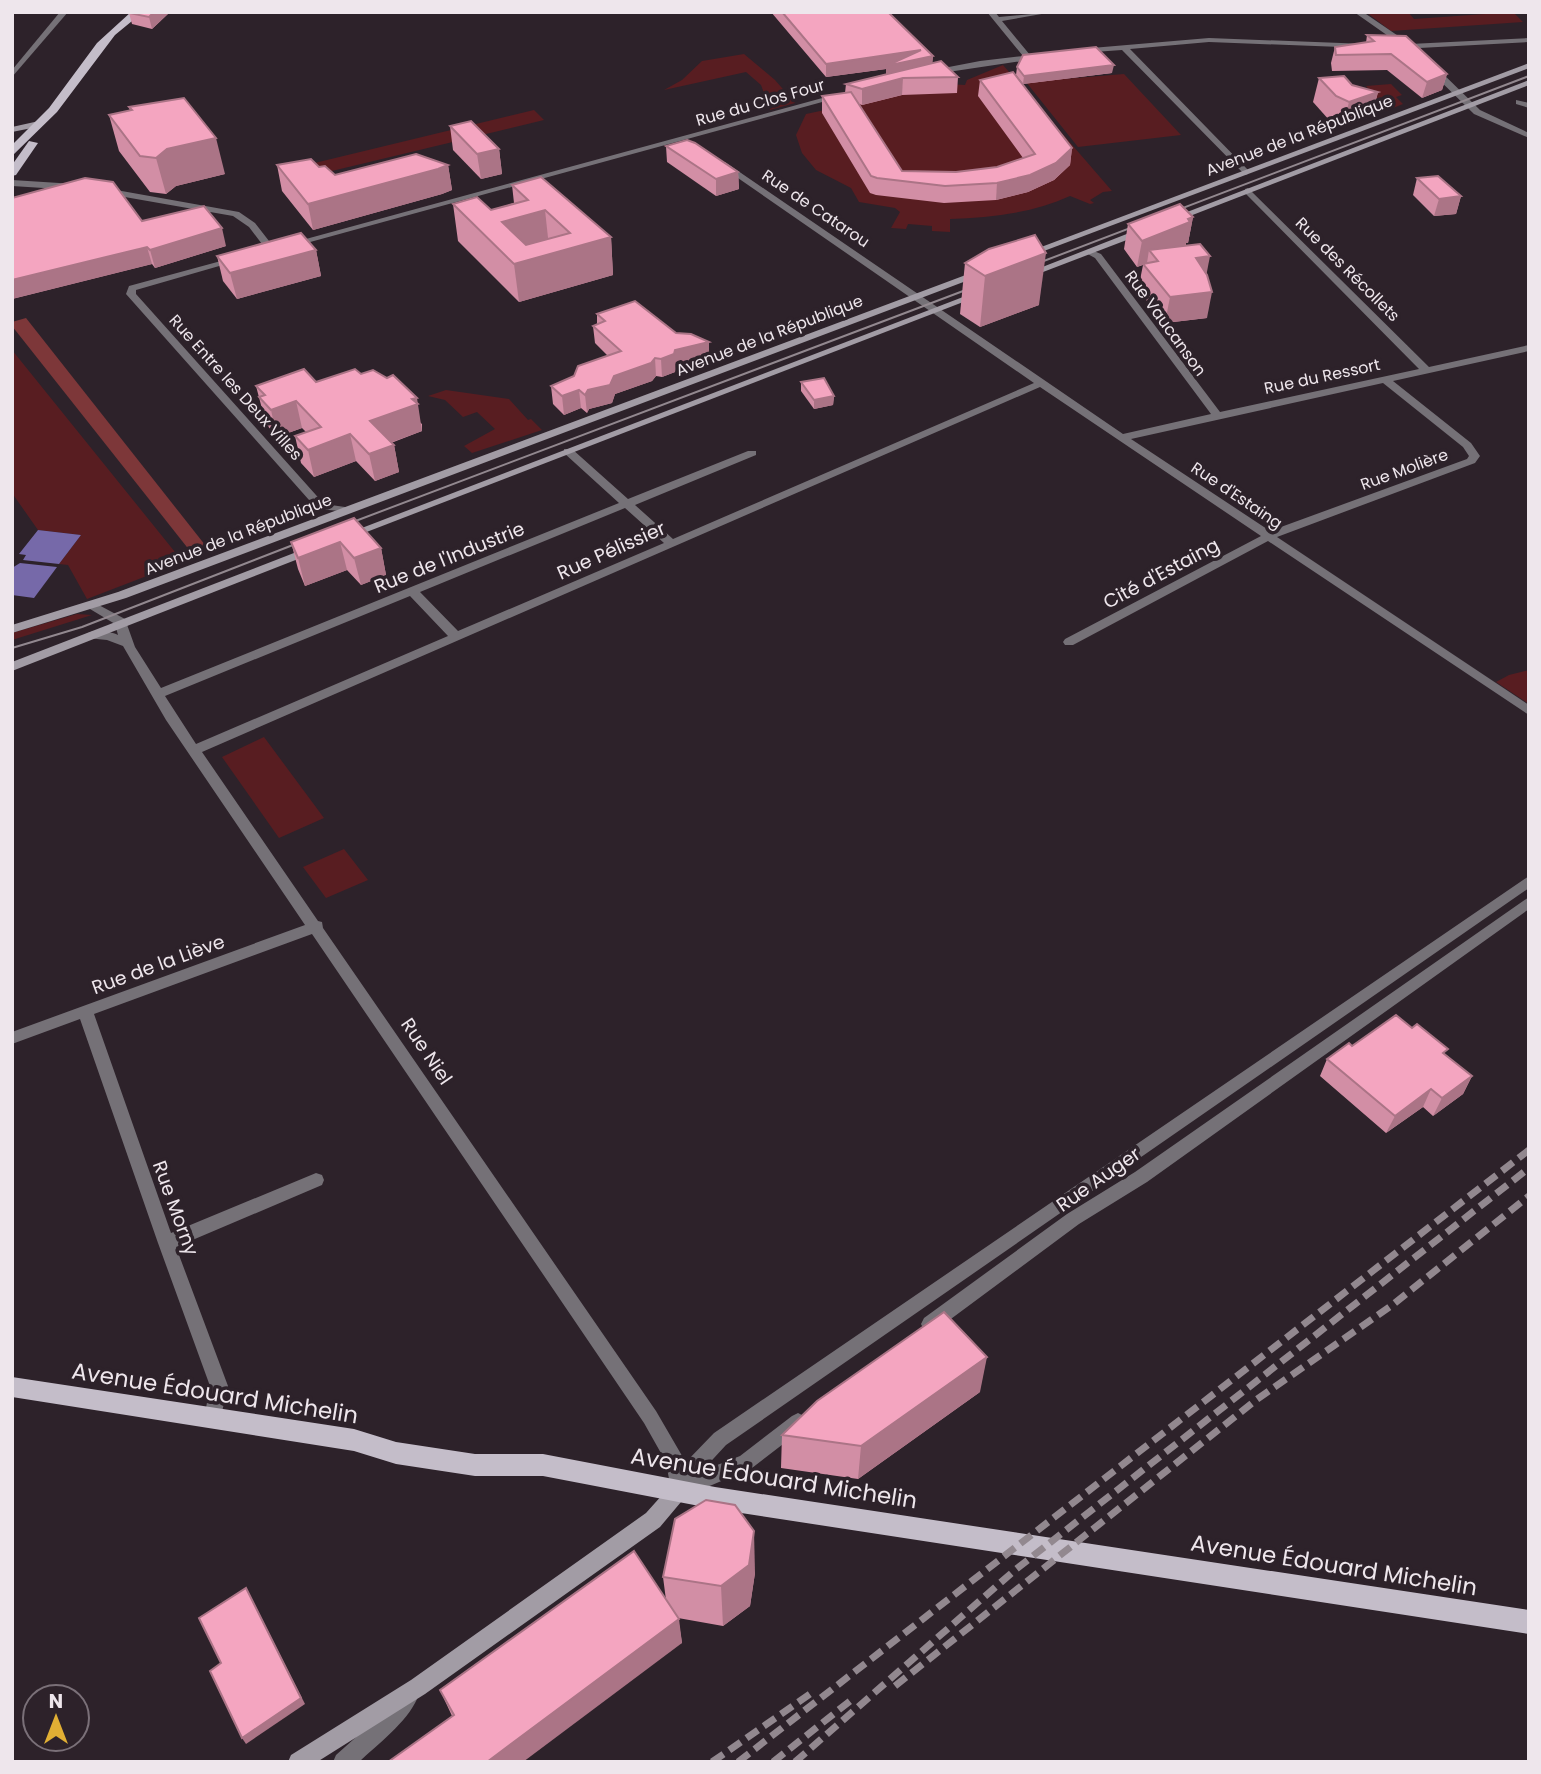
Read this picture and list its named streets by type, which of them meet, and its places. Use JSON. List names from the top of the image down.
{
  "streets": {
    "main road": ["Avenue de la République", "Avenue Édouard Michelin"],
    "street": [
      "Rue du Clos Four",
      "Rue de Catarou",
      "Rue des Récollets",
      "Rue Vaucanson",
      "Rue du Ressort",
      "Rue Entre les Deux Villes",
      "Rue Molière",
      "Rue d'Estaing",
      "Rue Pélissier",
      "Rue de l'Industrie",
      "Cité d'Estaing",
      "Rue de la Liève",
      "Rue Niel",
      "Rue Auger",
      "Rue Morny"
    ]
  },
  "crossings": [
    ["Rue du Clos Four", "Rue Entre les Deux Villes"],
    ["Avenue de la République", "Rue de Catarou"],
    ["Avenue de la République", "Rue des Récollets"],
    ["Avenue de la République", "Rue d'Estaing"],
    ["Rue de Catarou", "Rue d'Estaing"],
    ["Rue des Récollets", "Rue du Ressort"],
    ["Rue Vaucanson", "Rue du Ressort"],
    ["Rue du Ressort", "Rue Molière"],
    ["Rue du Ressort", "Rue d'Estaing"],
    ["Rue Molière", "Rue d'Estaing"],
    ["Rue Molière", "Cité d'Estaing"],
    ["Rue d'Estaing", "Rue Pélissier"],
    ["Rue d'Estaing", "Cité d'Estaing"],
    ["Rue Pélissier", "Rue Niel"],
    ["Rue de l'Industrie", "Rue Niel"],
    ["Rue de la Liève", "Rue Niel"],
    ["Rue de la Liève", "Rue Morny"],
    ["Rue Niel", "Rue Auger"],
    ["Rue Niel", "Avenue Édouard Michelin"],
    ["Rue Auger", "Avenue Édouard Michelin"],
    ["Rue Morny", "Avenue Édouard Michelin"]
  ],
  "north": "top"
}
